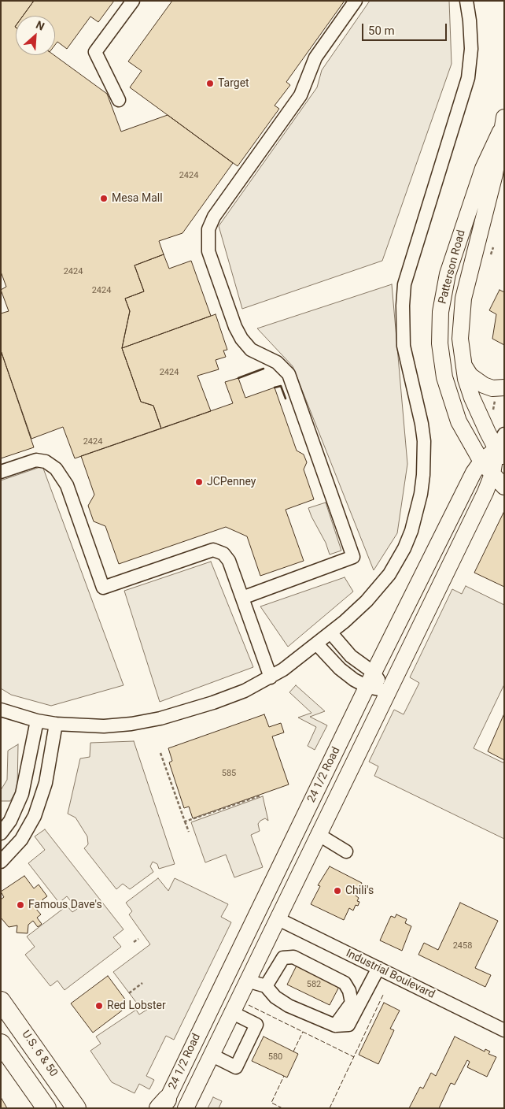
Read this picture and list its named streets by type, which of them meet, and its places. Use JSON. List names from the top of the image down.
{
  "streets": {
    "highway": ["U.S. 6 & 50"],
    "main road": ["Patterson Road", "24 1/2 Road"],
    "street": ["Industrial Boulevard"]
  },
  "crossings": [
    ["Patterson Road", "24 1/2 Road"],
    ["24 1/2 Road", "Industrial Boulevard"]
  ],
  "places": [
    "Target",
    "Mesa Mall",
    "JCPenney",
    "Chili's",
    "Famous Dave's",
    "Red Lobster"
  ],
  "house_numbers": [
    "2424",
    "2424",
    "2424",
    "2424",
    "2424",
    "585",
    "2458",
    "582",
    "580"
  ],
  "scale_bar": "50 m",
  "north": "top right"
}
